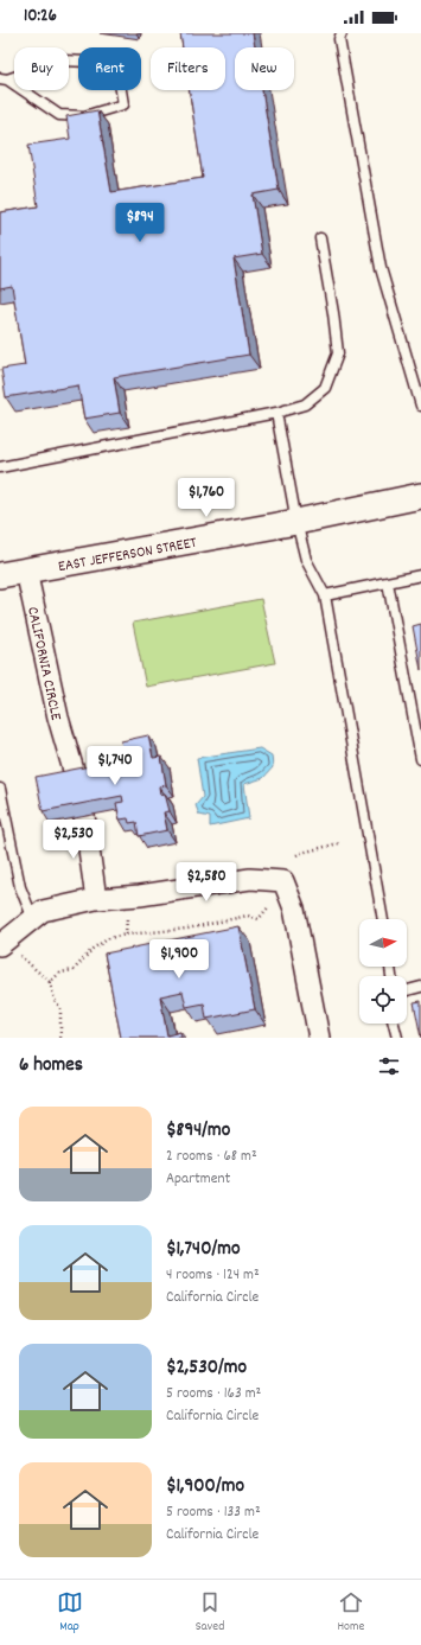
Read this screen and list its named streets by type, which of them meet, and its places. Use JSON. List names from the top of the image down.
{
  "streets": {
    "street": ["EAST JEFFERSON STREET", "CALIFORNIA CIRCLE"]
  },
  "crossings": [
    ["EAST JEFFERSON STREET", "CALIFORNIA CIRCLE"]
  ],
  "north": "right",
  "page": {
    "status": "10:26",
    "chip": [
      "Buy",
      "Rent",
      "Filters",
      "New"
    ],
    "price": [
      "$894",
      "$1,760",
      "$1,740",
      "$2,530",
      "$2,580",
      "$1,900"
    ],
    "heading": "6 homes",
    "list": [
      {
        "name": "$894/mo",
        "note": "2 rooms · 68 m² · Apartment"
      },
      {
        "name": "$1,740/mo",
        "note": "4 rooms · 124 m² · California Circle"
      },
      {
        "name": "$2,530/mo",
        "note": "5 rooms · 163 m² · California Circle"
      },
      {
        "name": "$1,900/mo",
        "note": "5 rooms · 133 m² · California Circle"
      }
    ],
    "tabs": ["Map", "Saved", "Home"]
  }
}
